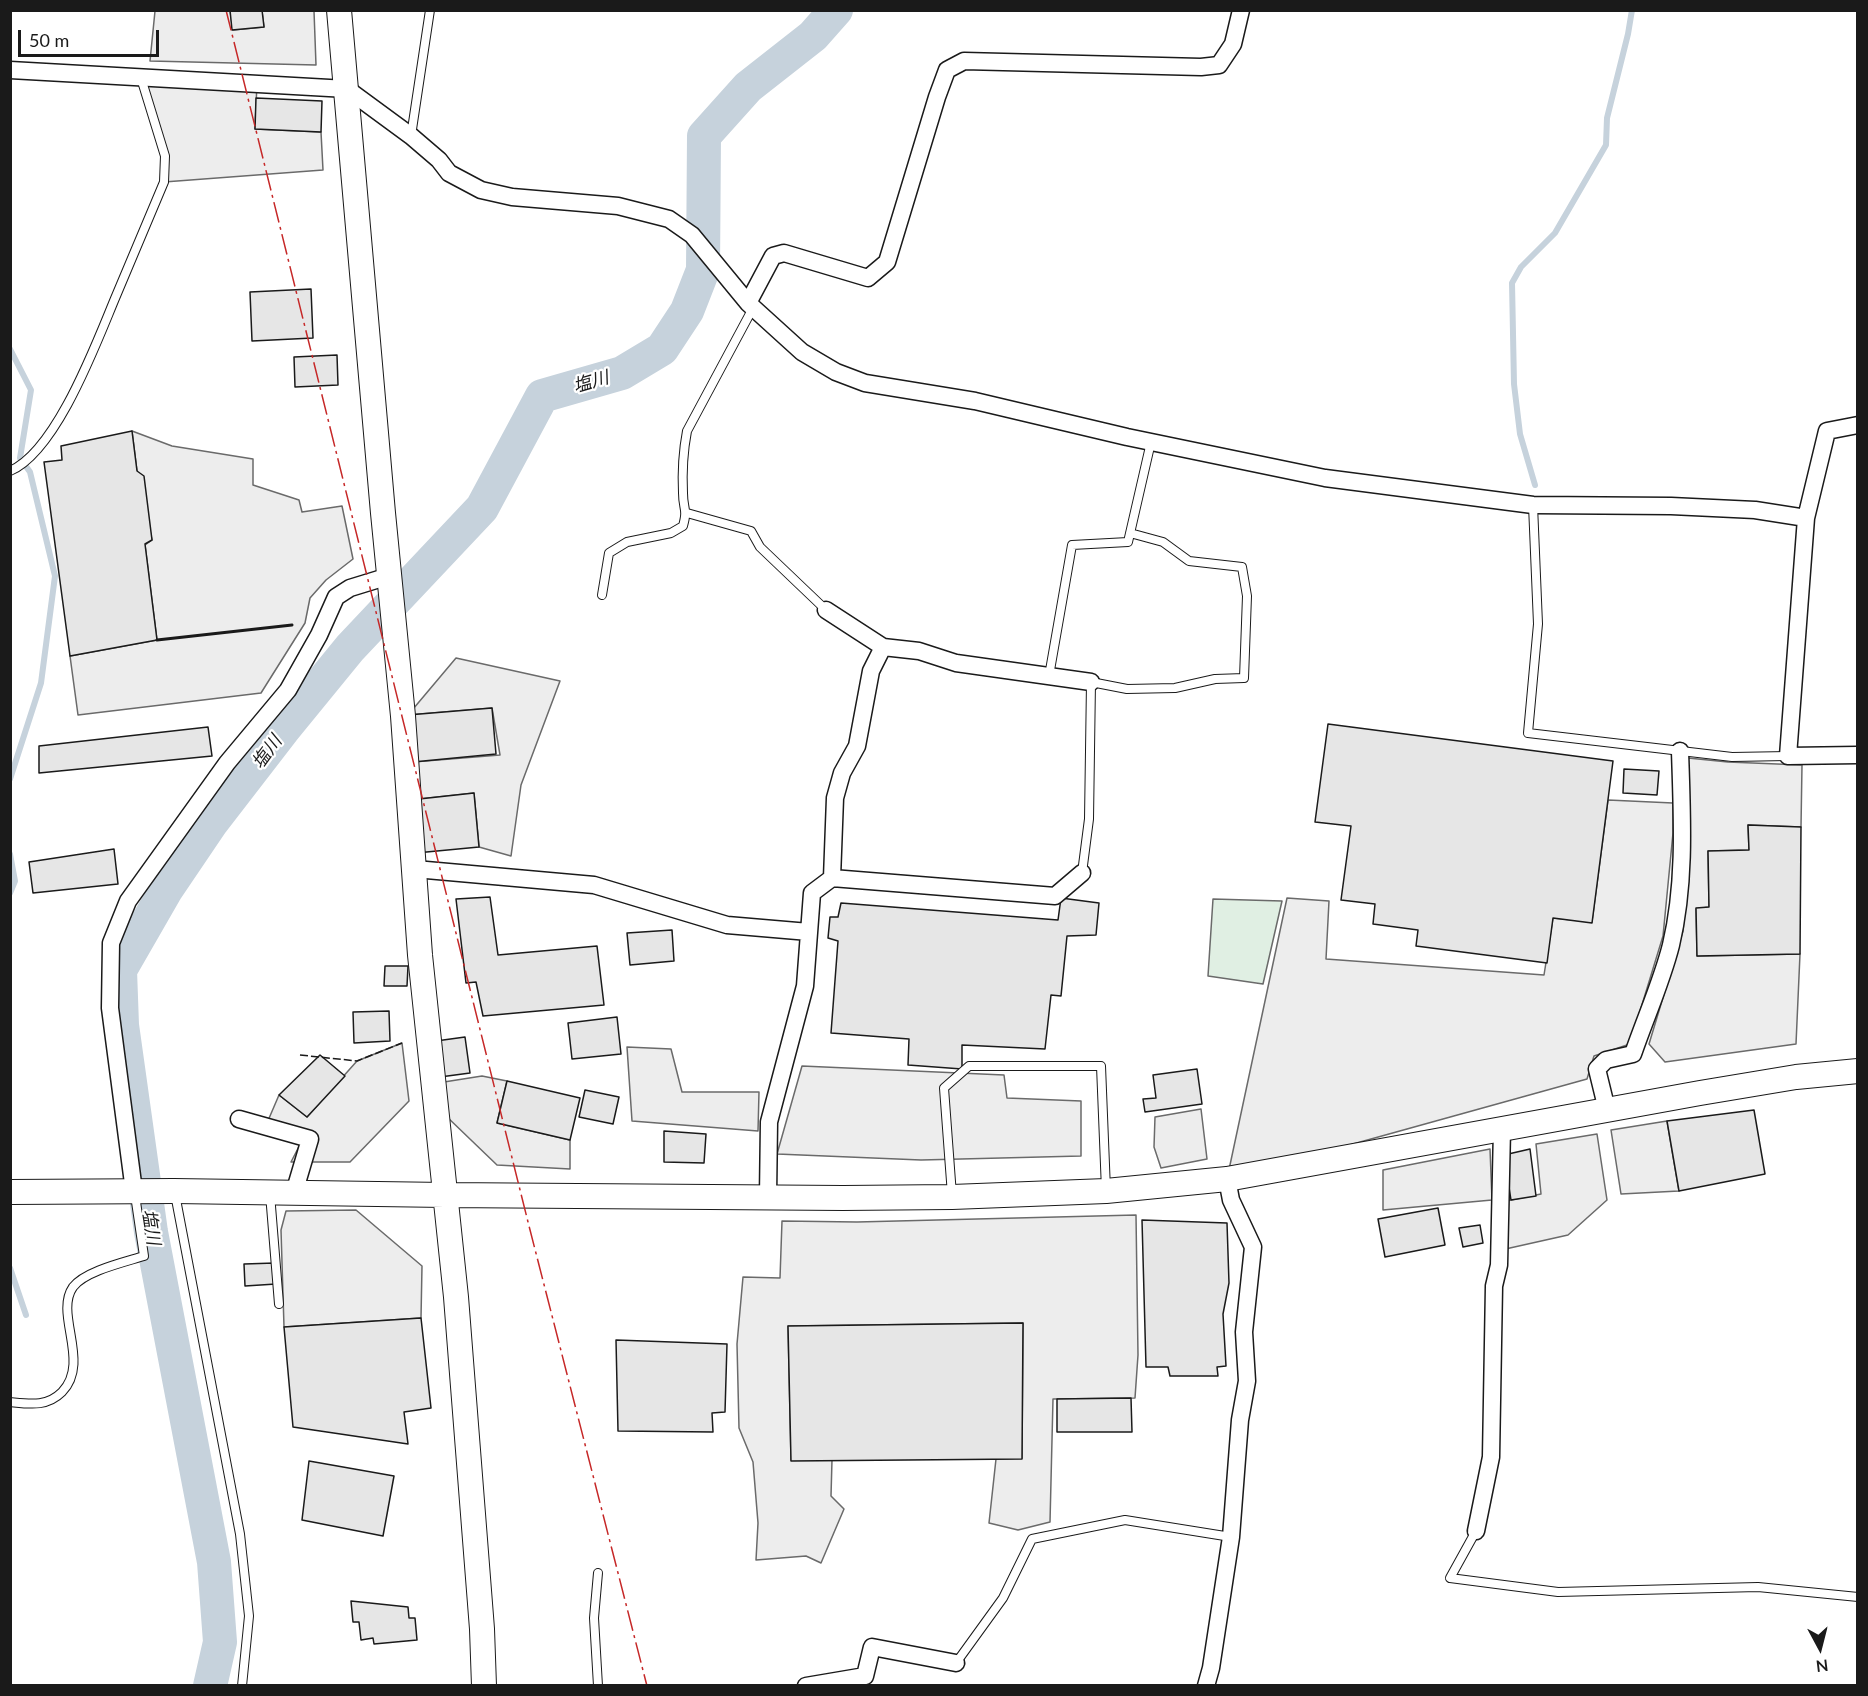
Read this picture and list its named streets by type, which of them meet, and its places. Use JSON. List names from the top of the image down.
{
  "water": ["塩川"],
  "scale_bar": "50 m",
  "north": "bottom"
}
